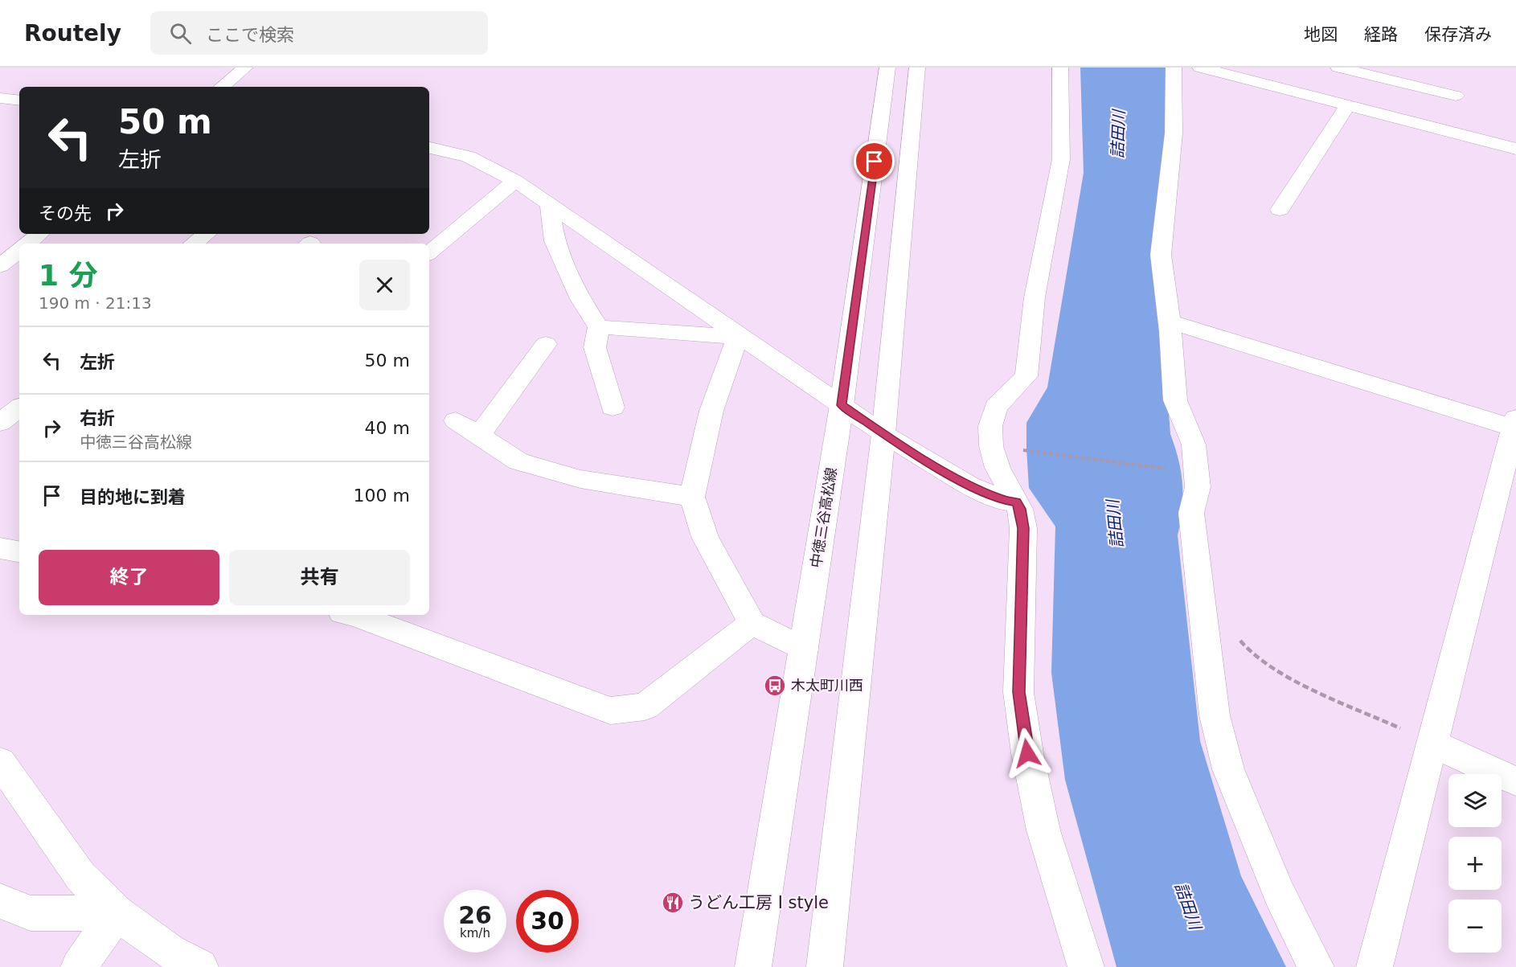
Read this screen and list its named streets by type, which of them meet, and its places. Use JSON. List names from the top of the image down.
{
  "streets": {
    "street": ["中徳三谷高松線"]
  },
  "water": ["詰田川"],
  "places": {
    "bus stop": ["木太町川西"],
    "restaurant": ["うどん工房 I style"]
  },
  "page": {
    "header": "Routely",
    "search": "ここで検索",
    "nav": ["地図", "経路", "保存済み"],
    "turn": ["50 m", "左折"],
    "then": "その先",
    "heading": ["1 分", "190 m · 21:13"],
    "list": [
      {
        "name": "左折",
        "value": "50 m"
      },
      {
        "name": "右折",
        "note": "中徳三谷高松線",
        "value": "40 m"
      },
      {
        "name": "目的地に到着",
        "value": "100 m"
      }
    ],
    "buttons": ["終了", "共有"],
    "map_buttons": ["+", "−"],
    "speed": "26 km/h",
    "limit": "30"
  }
}
